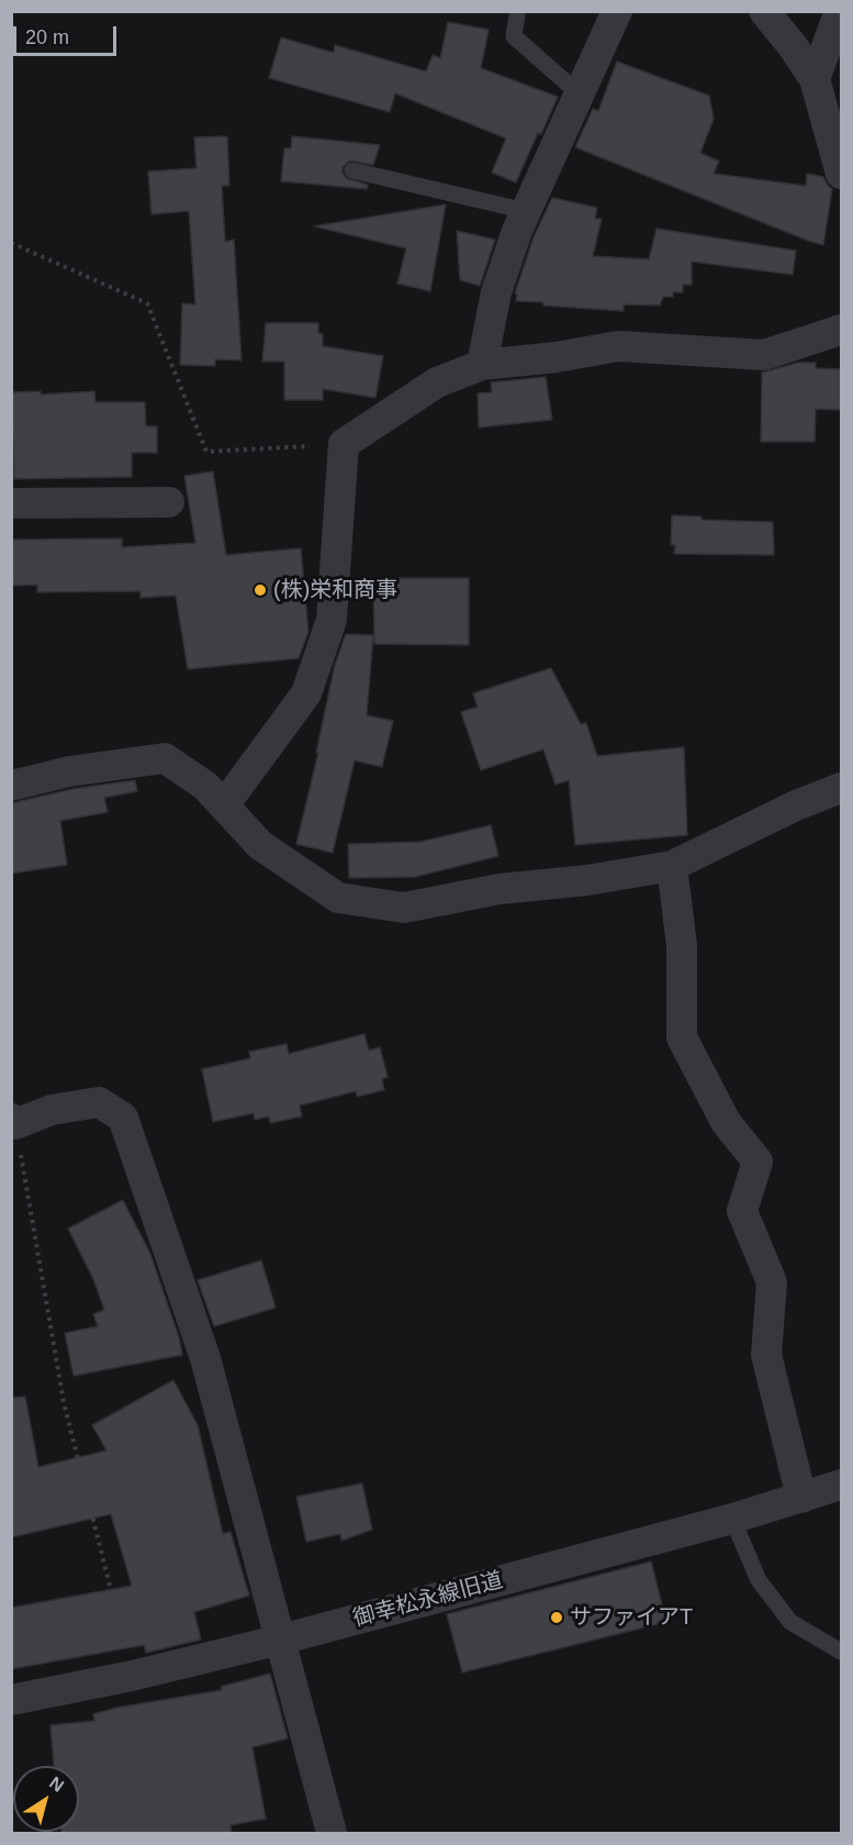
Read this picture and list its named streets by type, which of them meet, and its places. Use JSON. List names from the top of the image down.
{
  "streets": {
    "street": ["御幸松永線旧道"]
  },
  "places": ["(株)栄和商事", "サファイアT"],
  "scale_bar": "20 m",
  "north": "top right"
}
